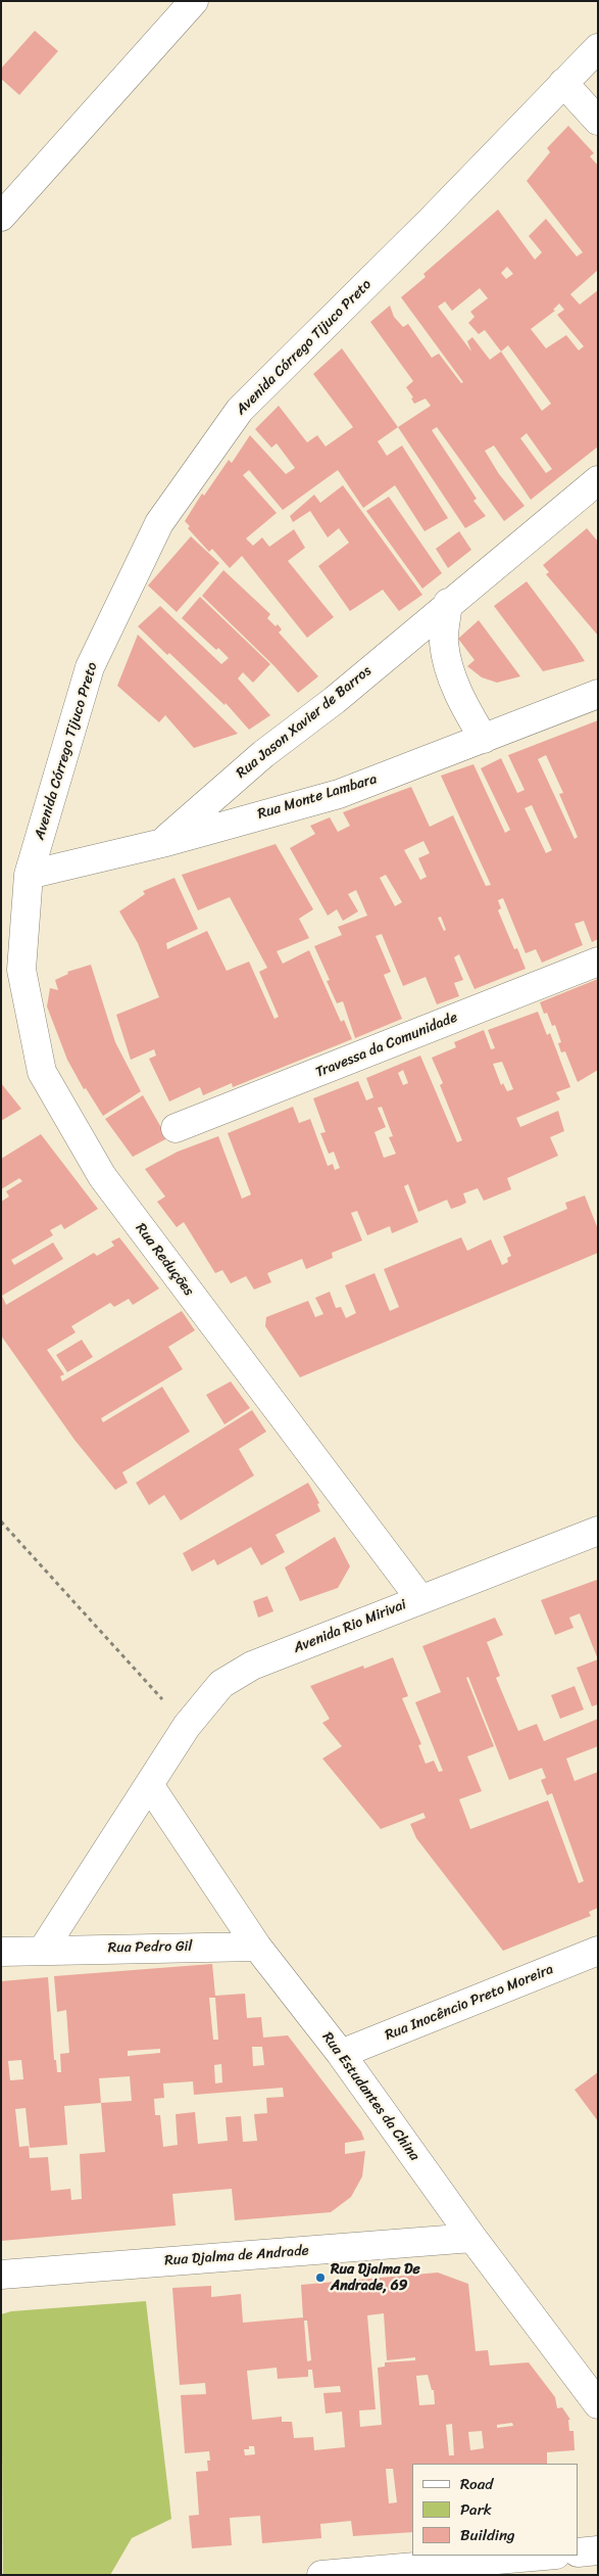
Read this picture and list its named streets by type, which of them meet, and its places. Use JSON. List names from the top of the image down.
{
  "streets": {
    "street": [
      "Avenida Córrego Tijuco Preto",
      "Rua Jason Xavier de Barros",
      "Rua Monte Lambara",
      "Travessa da Comunidade",
      "Rua Reduções",
      "Avenida Rio Mirivai",
      "Rua Pedro Gil",
      "Rua Inocêncio Preto Moreira",
      "Rua Estudantes da China",
      "Rua Djalma de Andrade"
    ]
  },
  "crossings": [
    ["Avenida Córrego Tijuco Preto", "Rua Monte Lambara"],
    ["Avenida Córrego Tijuco Preto", "Rua Reduções"],
    ["Rua Jason Xavier de Barros", "Rua Monte Lambara"],
    ["Rua Monte Lambara", "Rua Reduções"],
    ["Rua Reduções", "Avenida Rio Mirivai"],
    ["Avenida Rio Mirivai", "Rua Estudantes da China"],
    ["Rua Pedro Gil", "Rua Estudantes da China"],
    ["Rua Inocêncio Preto Moreira", "Rua Estudantes da China"],
    ["Rua Estudantes da China", "Rua Djalma de Andrade"]
  ],
  "places": ["Rua Djalma De Andrade, 69"],
  "legend": ["Road", "Park", "Building"]
}
